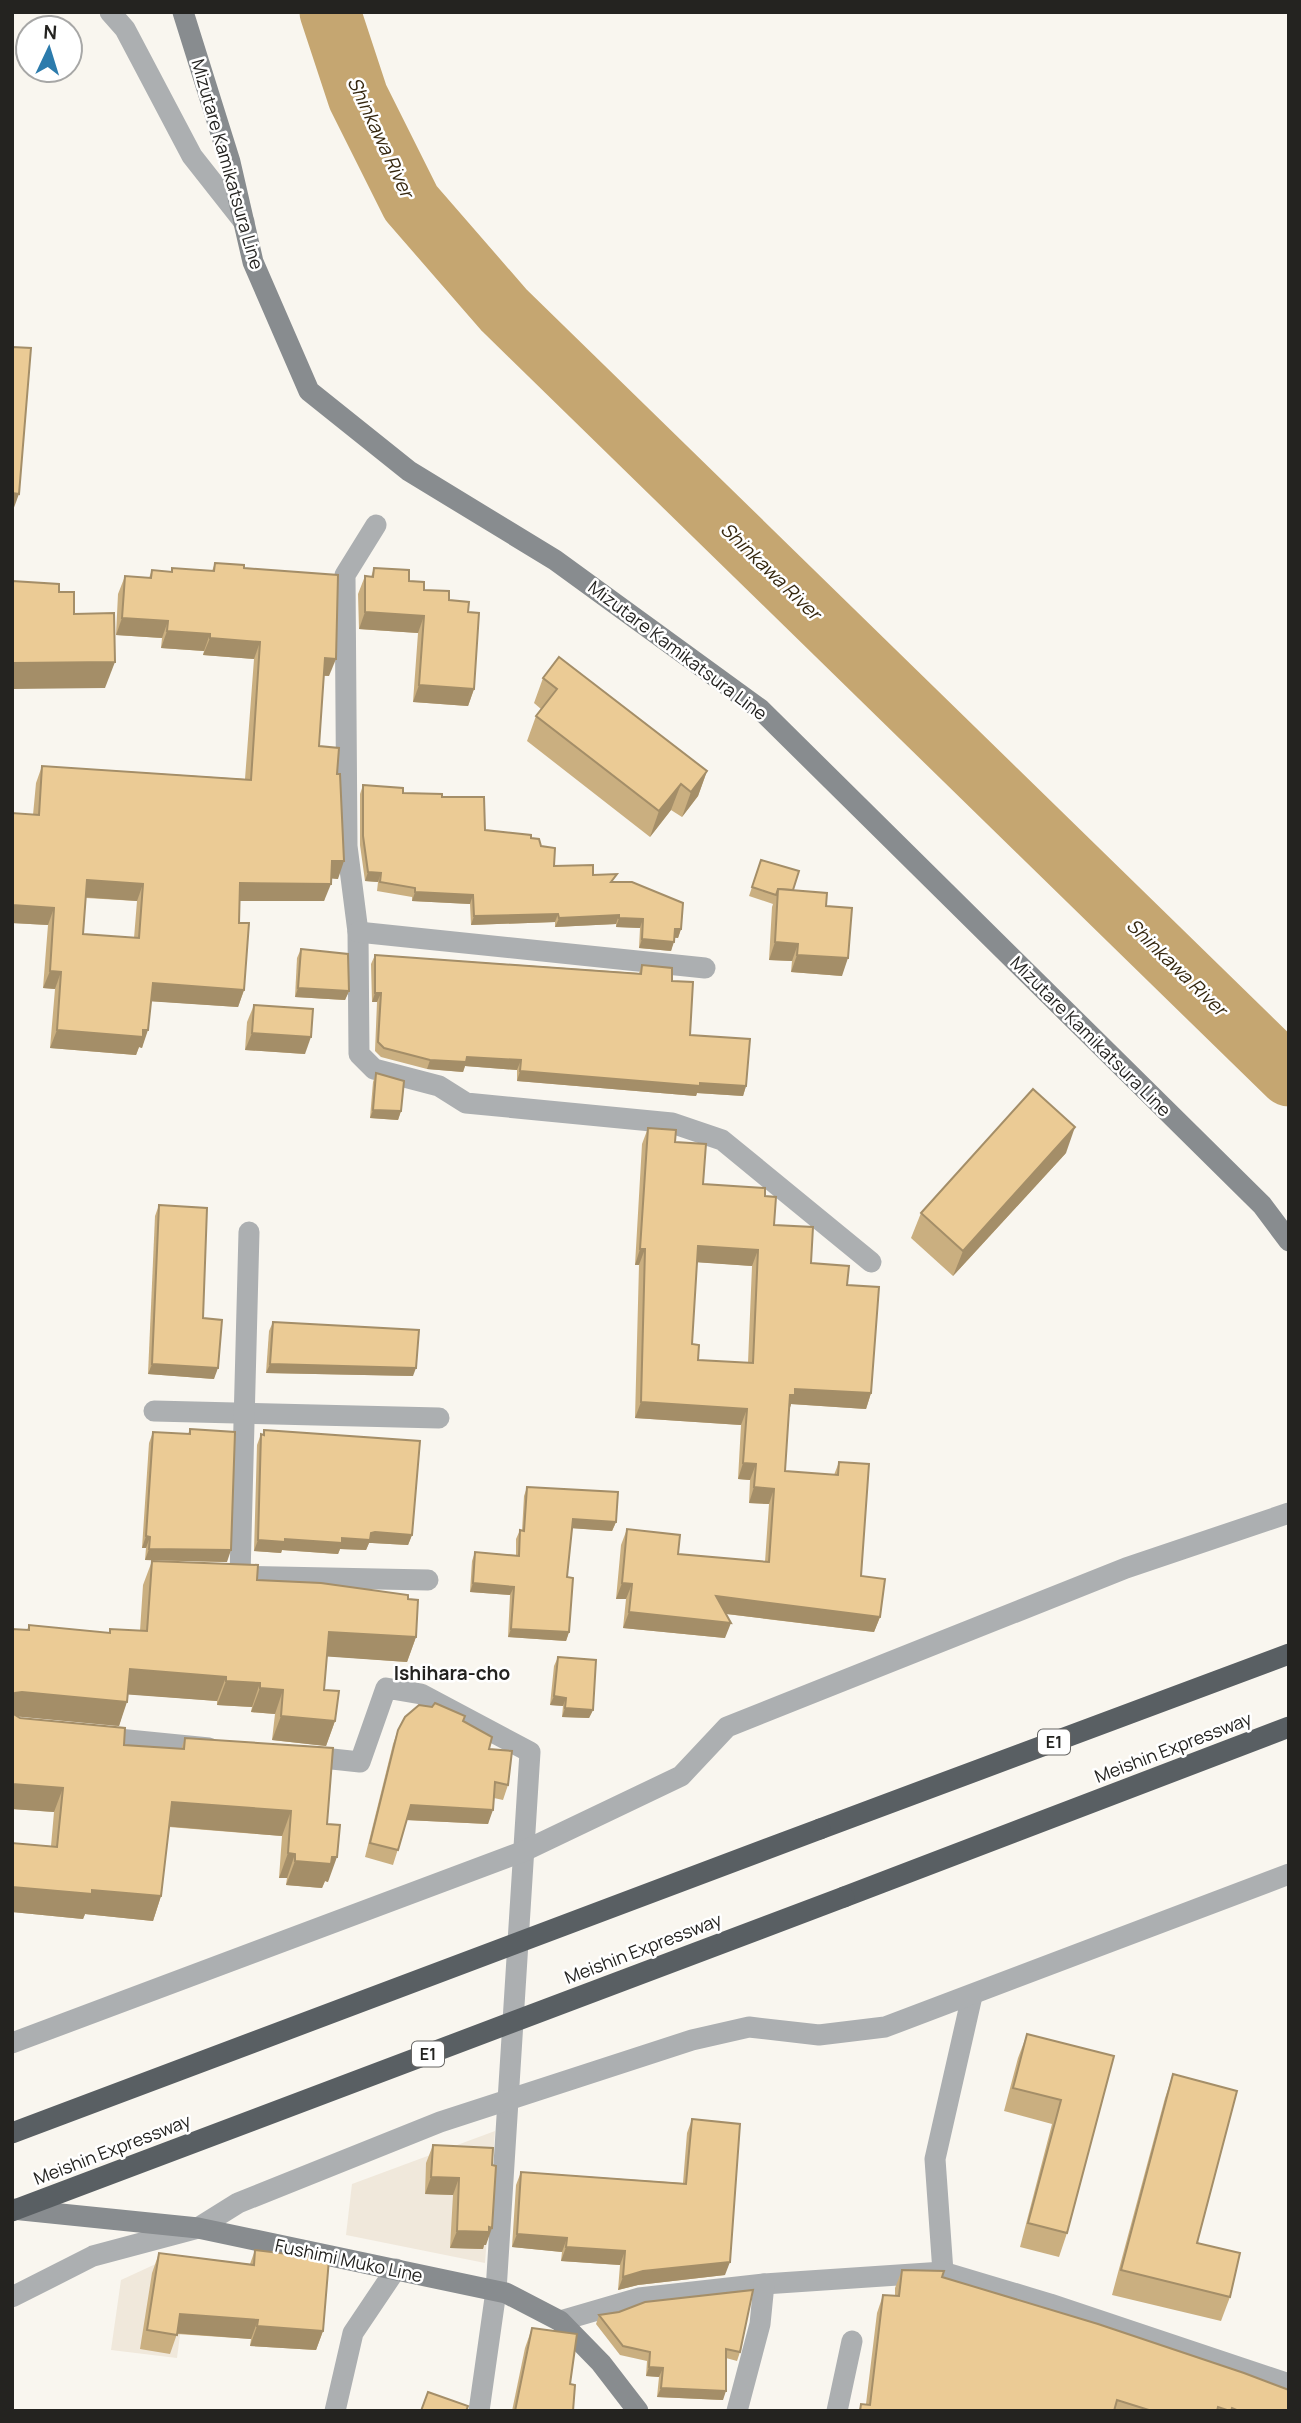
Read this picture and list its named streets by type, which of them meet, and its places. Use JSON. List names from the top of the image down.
{
  "streets": {
    "highway": ["E1", "Meishin Expressway"],
    "main road": ["Mizutare Kamikatsura Line", "Fushimi Muko Line"]
  },
  "crossings": [
    ["Meishin Expressway", "Fushimi Muko Line"]
  ],
  "districts": ["Ishihara-cho"],
  "water": ["Shinkawa River"],
  "north": "top"
}
